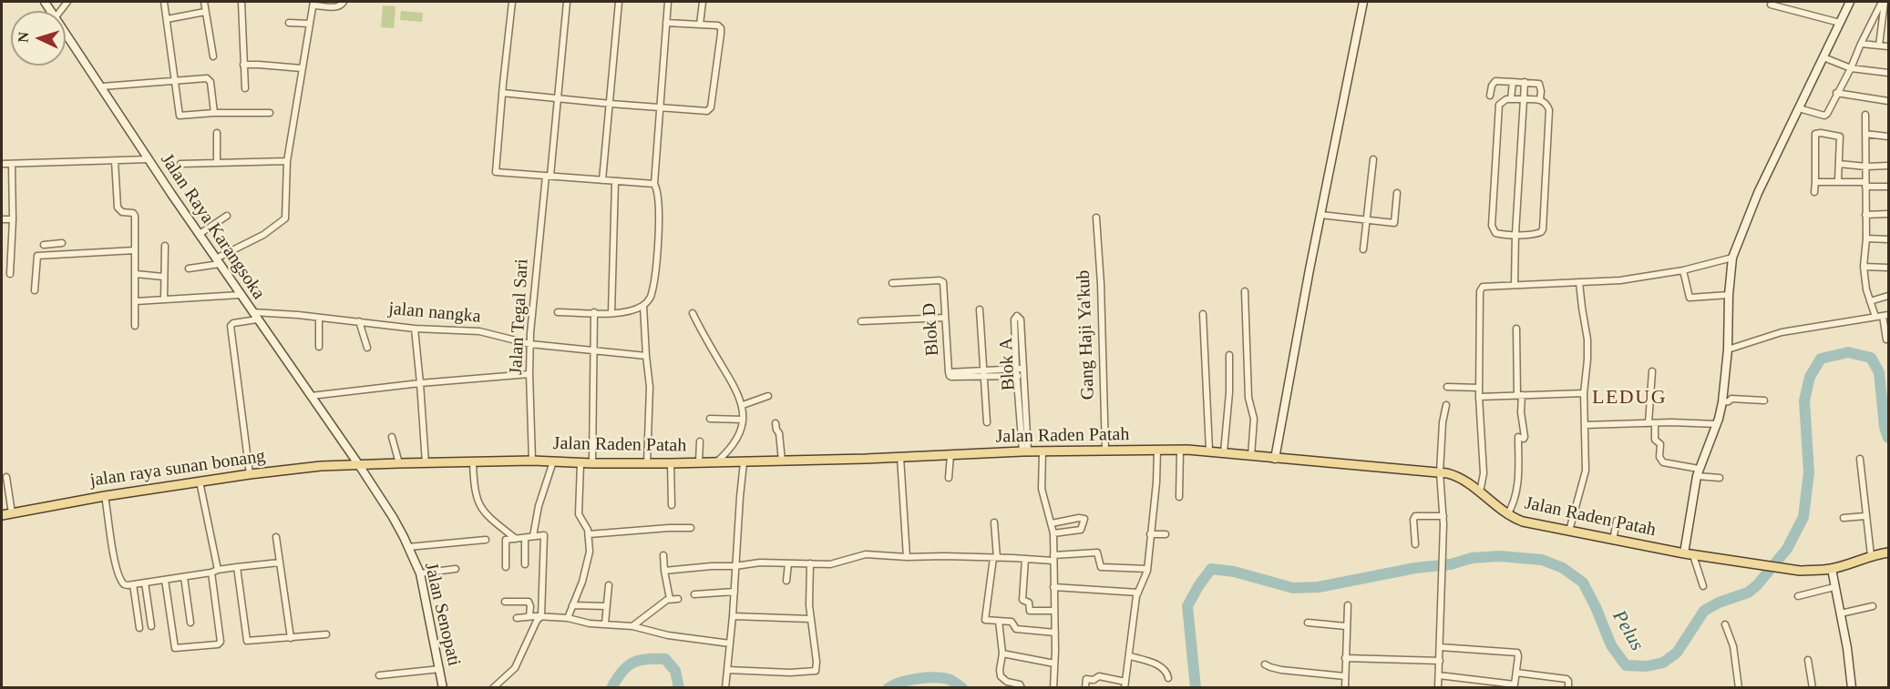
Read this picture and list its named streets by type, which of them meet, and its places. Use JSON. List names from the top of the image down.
{
  "streets": {
    "main road": ["Jalan Raden Patah", "jalan raya sunan bonang"],
    "street": [
      "Jalan Raya Karangsoka",
      "jalan nangka",
      "Jalan Tegal Sari",
      "Blok D",
      "Gang Haji Ya'kub",
      "Blok A",
      "Jalan Senopati"
    ]
  },
  "crossings": [
    ["Jalan Raya Karangsoka", "jalan nangka"],
    ["Jalan Raya Karangsoka", "Jalan Raden Patah"],
    ["Jalan Raya Karangsoka", "jalan raya sunan bonang"],
    ["Jalan Raya Karangsoka", "Jalan Senopati"],
    ["jalan nangka", "Jalan Tegal Sari"],
    ["jalan nangka", "jalan raya sunan bonang"],
    ["Jalan Tegal Sari", "Jalan Raden Patah"],
    ["Gang Haji Ya'kub", "Jalan Raden Patah"],
    ["Blok A", "Jalan Raden Patah"],
    ["Jalan Raden Patah", "jalan raya sunan bonang"],
    ["Jalan Raden Patah", "Jalan Senopati"],
    ["jalan raya sunan bonang", "Jalan Senopati"]
  ],
  "districts": ["LEDUG"],
  "water": ["Pelus"],
  "north": "left"
}
